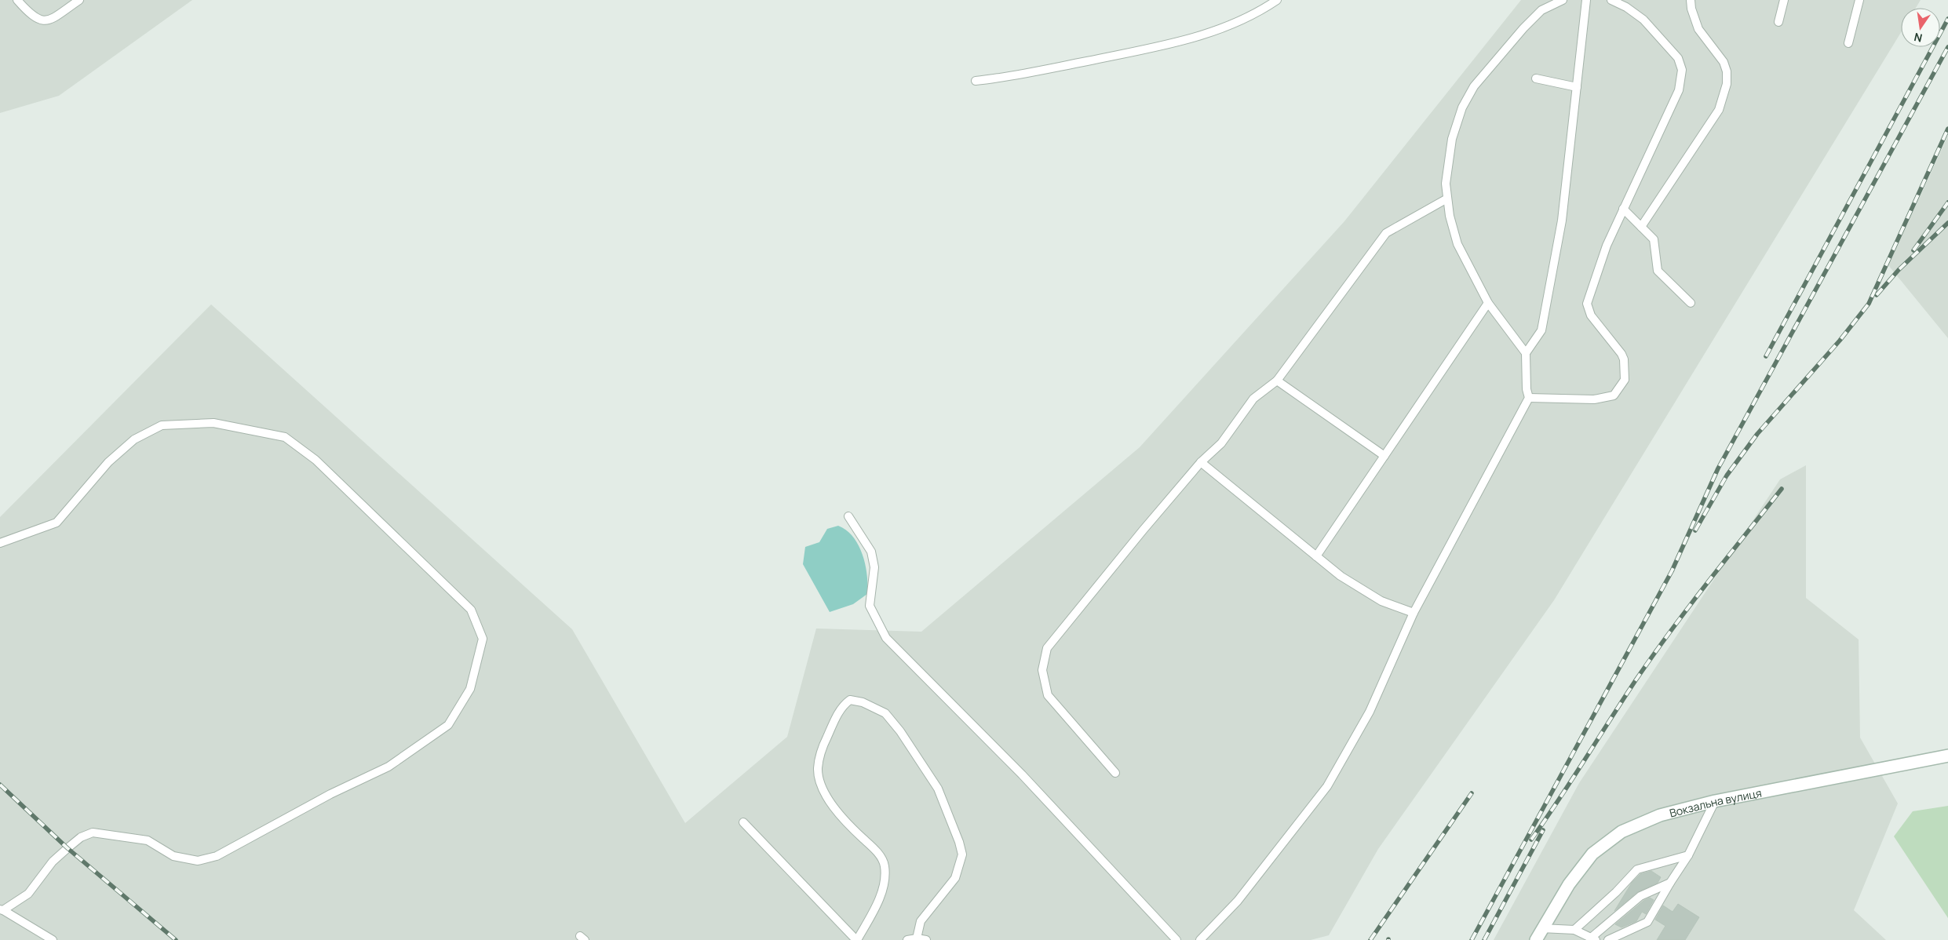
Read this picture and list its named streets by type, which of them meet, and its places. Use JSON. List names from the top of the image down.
{
  "streets": {
    "main road": ["Вокзальна вулиця"]
  },
  "north": "bottom"
}
